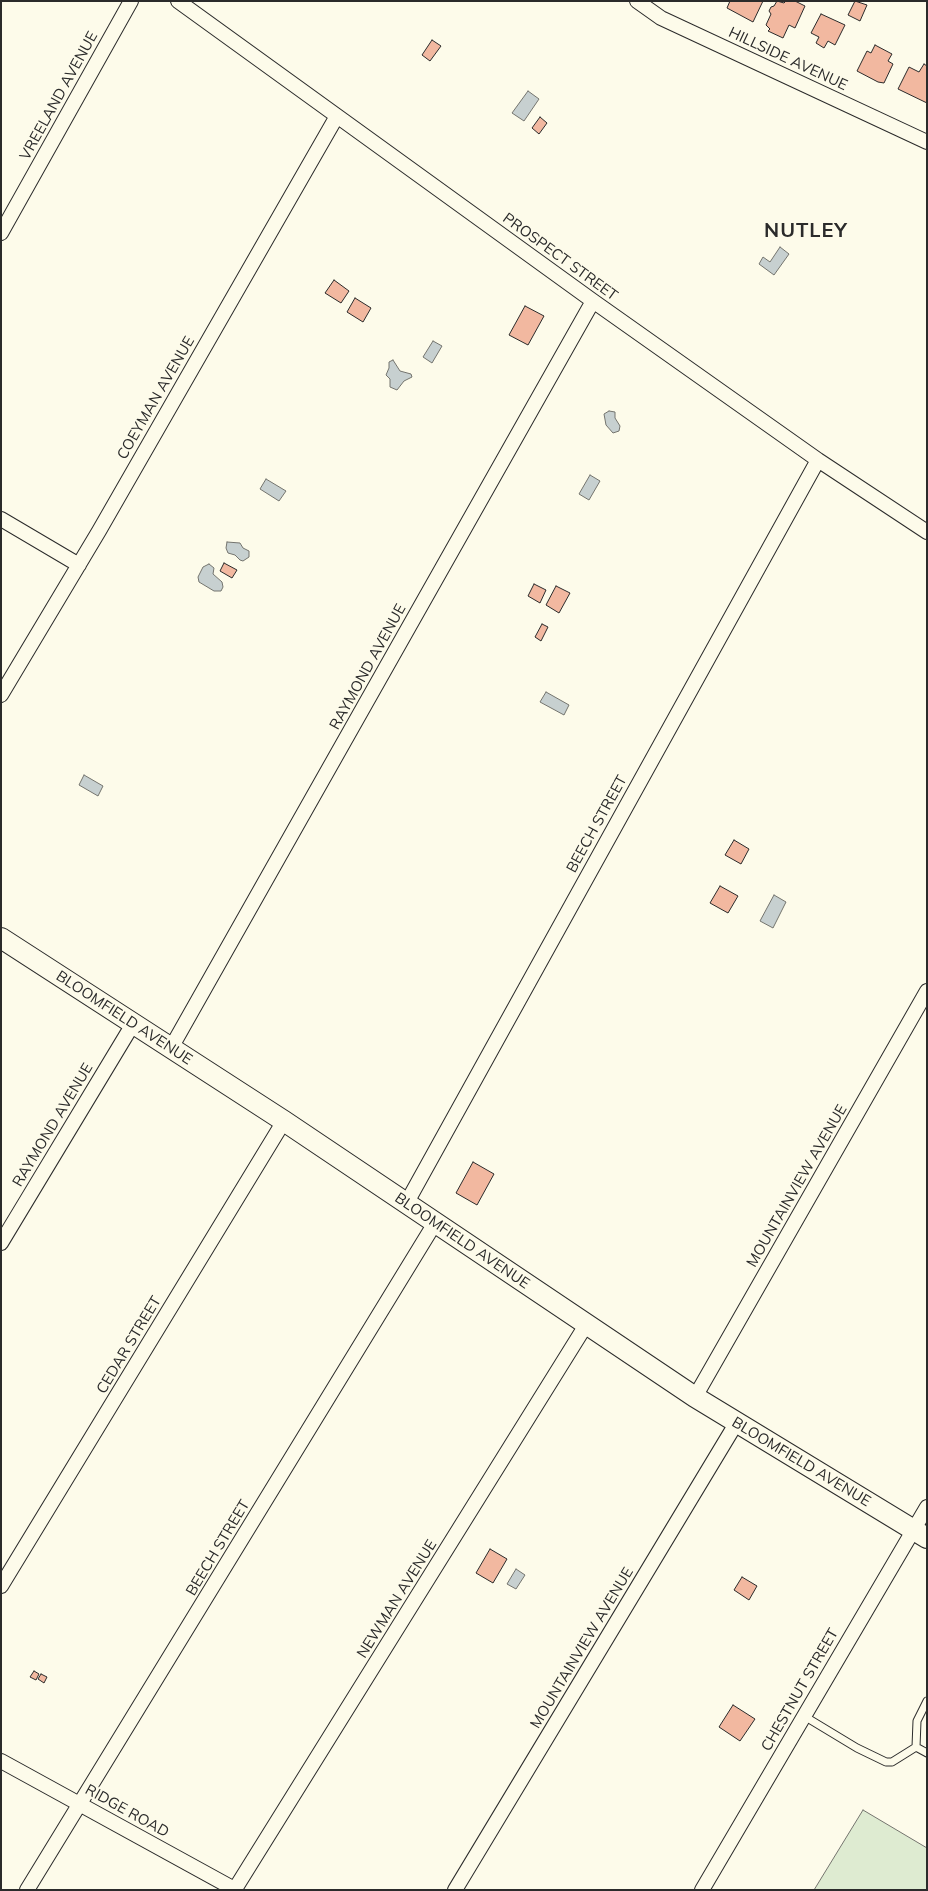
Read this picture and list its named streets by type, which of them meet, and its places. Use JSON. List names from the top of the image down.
{
  "streets": {
    "street": [
      "HILLSIDE AVENUE",
      "VREELAND AVENUE",
      "PROSPECT STREET",
      "COEYMAN AVENUE",
      "RAYMOND AVENUE",
      "BEECH STREET",
      "BLOOMFIELD AVENUE",
      "MOUNTAINVIEW AVENUE",
      "CEDAR STREET",
      "NEWMAN AVENUE",
      "CHESTNUT STREET",
      "RIDGE ROAD"
    ]
  },
  "crossings": [
    ["PROSPECT STREET", "COEYMAN AVENUE"],
    ["PROSPECT STREET", "RAYMOND AVENUE"],
    ["PROSPECT STREET", "BEECH STREET"],
    ["RAYMOND AVENUE", "BLOOMFIELD AVENUE"],
    ["BEECH STREET", "BLOOMFIELD AVENUE"],
    ["BEECH STREET", "RIDGE ROAD"],
    ["BLOOMFIELD AVENUE", "MOUNTAINVIEW AVENUE"],
    ["BLOOMFIELD AVENUE", "CEDAR STREET"],
    ["BLOOMFIELD AVENUE", "NEWMAN AVENUE"],
    ["BLOOMFIELD AVENUE", "CHESTNUT STREET"],
    ["NEWMAN AVENUE", "RIDGE ROAD"]
  ],
  "districts": ["NUTLEY"]
}
